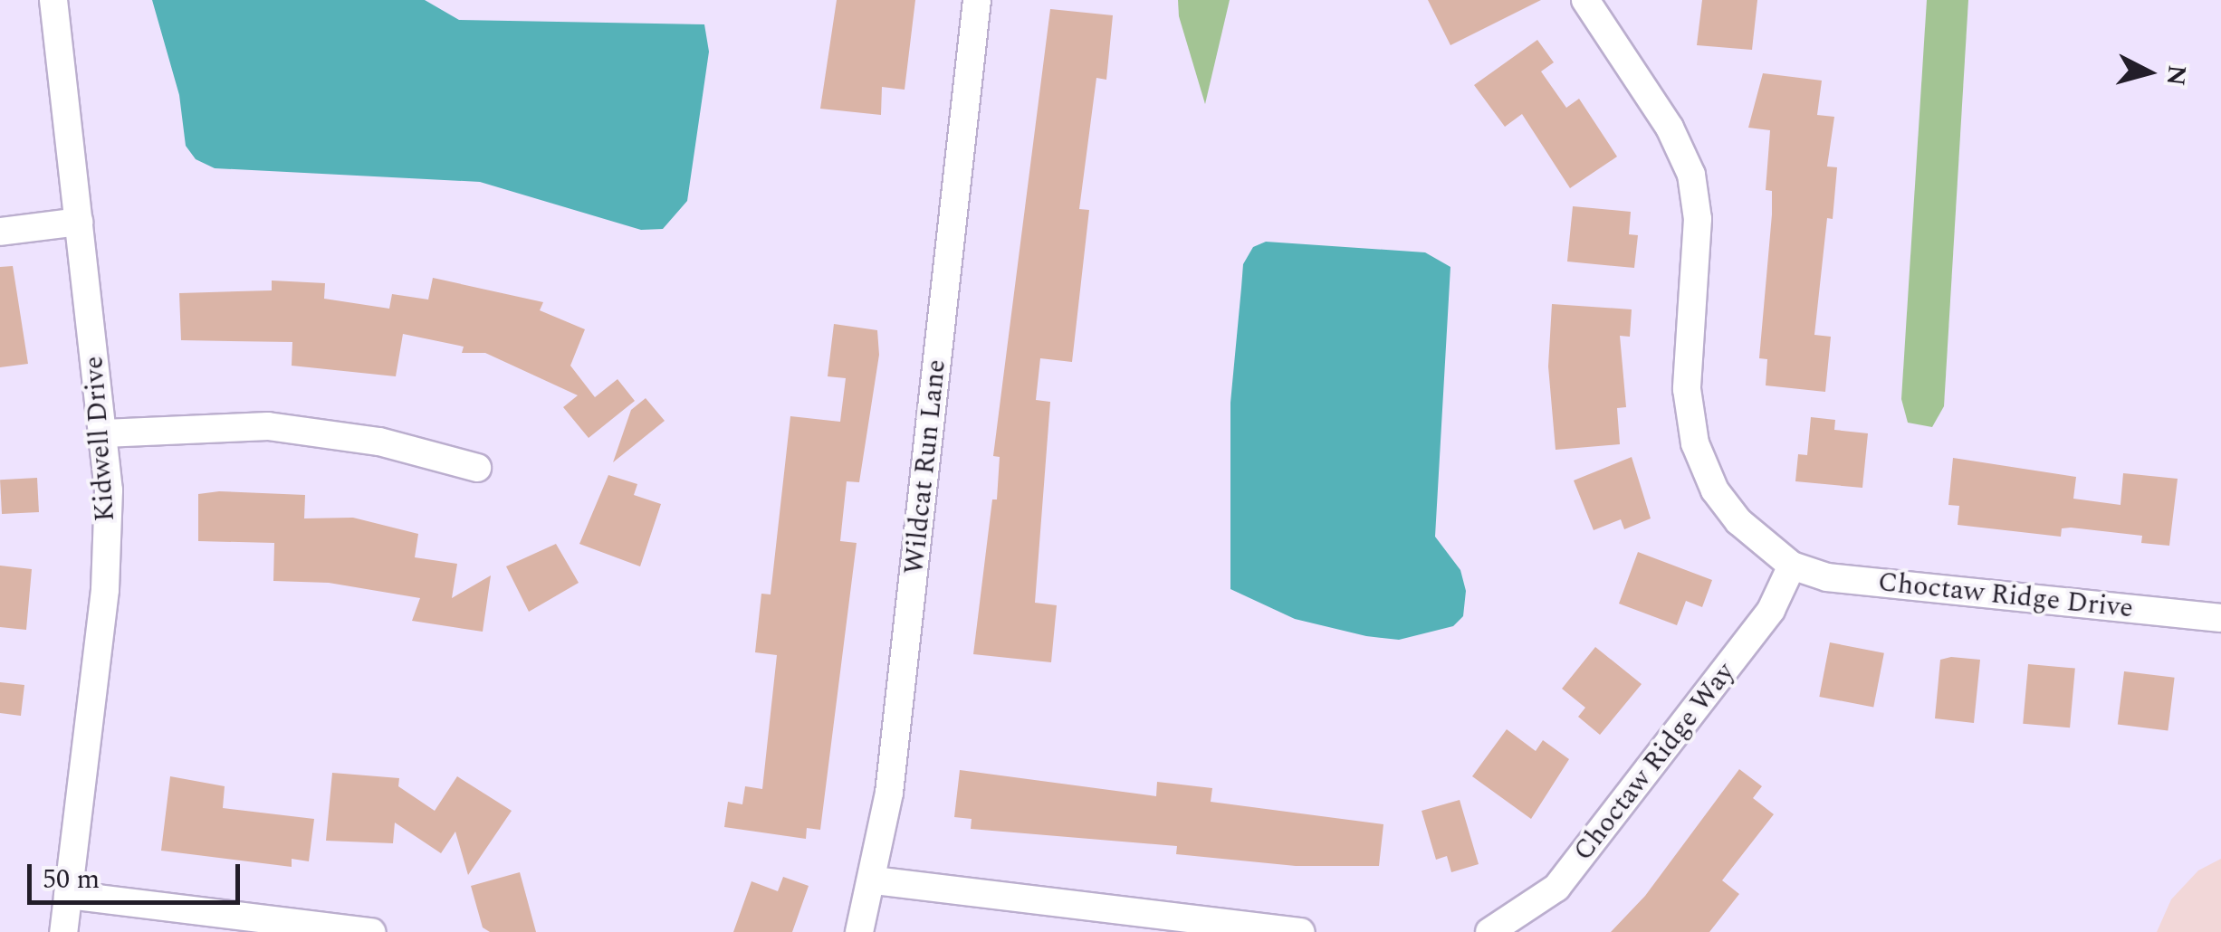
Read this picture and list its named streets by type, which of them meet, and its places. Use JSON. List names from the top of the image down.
{
  "streets": {
    "street": [
      "Kidwell Drive",
      "Wildcat Run Lane",
      "Choctaw Ridge Drive",
      "Choctaw Ridge Way"
    ]
  },
  "crossings": [
    ["Choctaw Ridge Drive", "Choctaw Ridge Way"]
  ],
  "scale_bar": "50 m",
  "north": "right"
}
